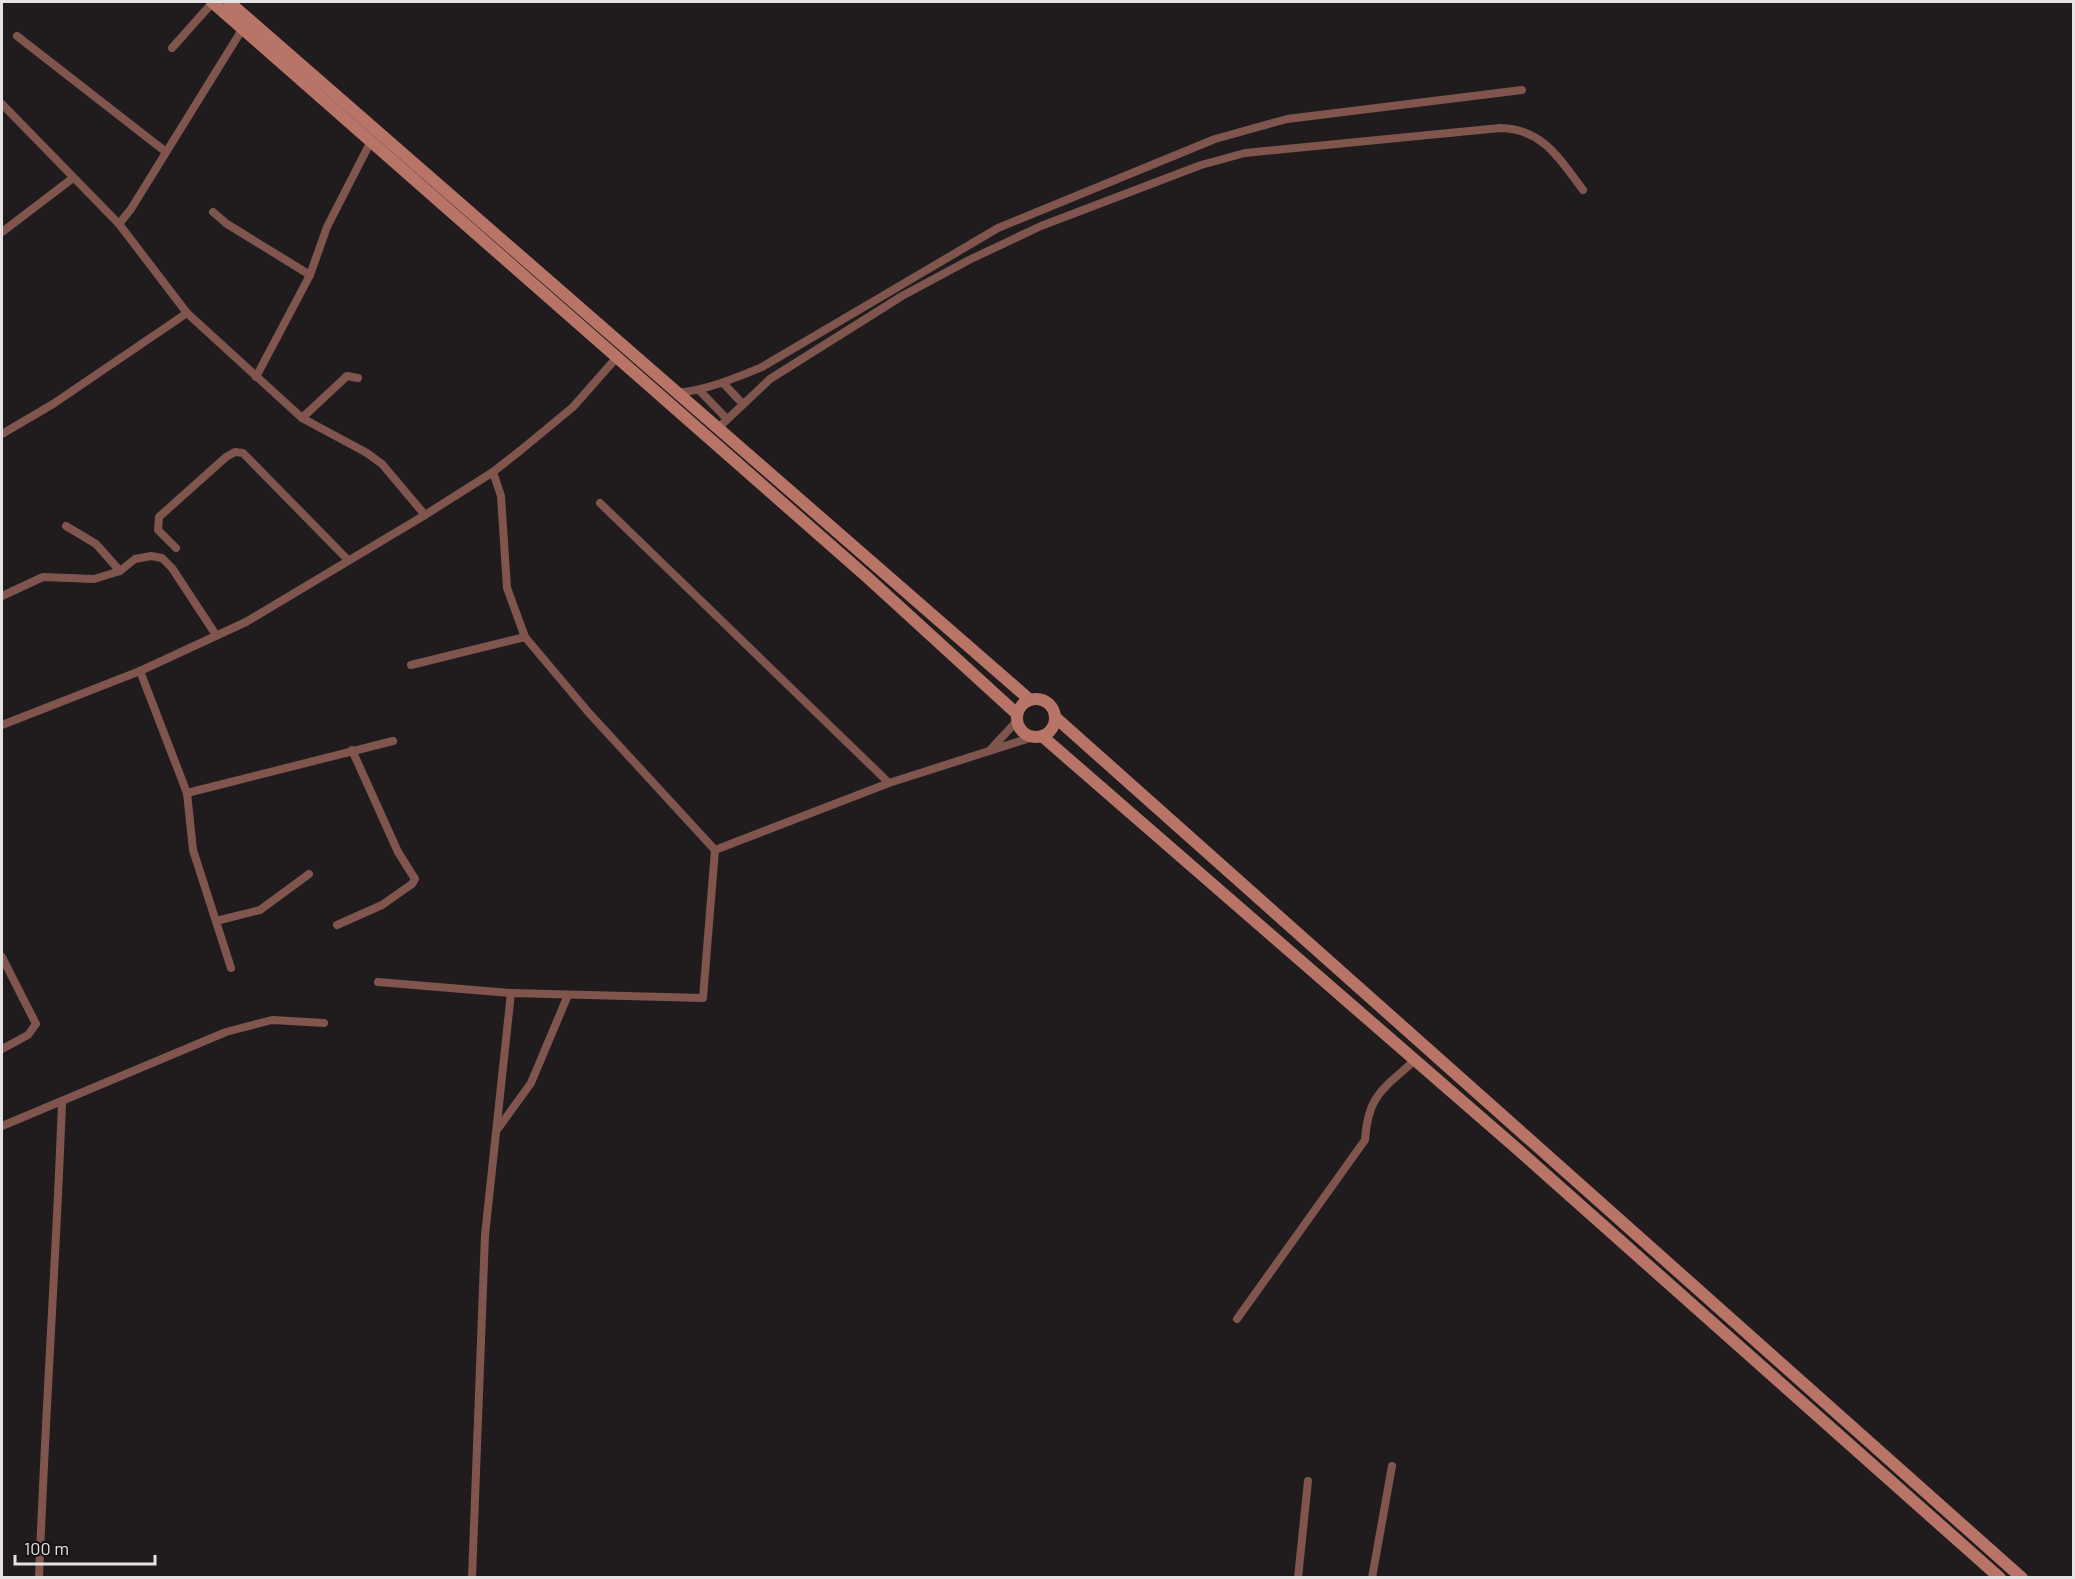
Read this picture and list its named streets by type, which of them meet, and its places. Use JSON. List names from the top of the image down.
{
  "scale_bar": "100 m"
}
